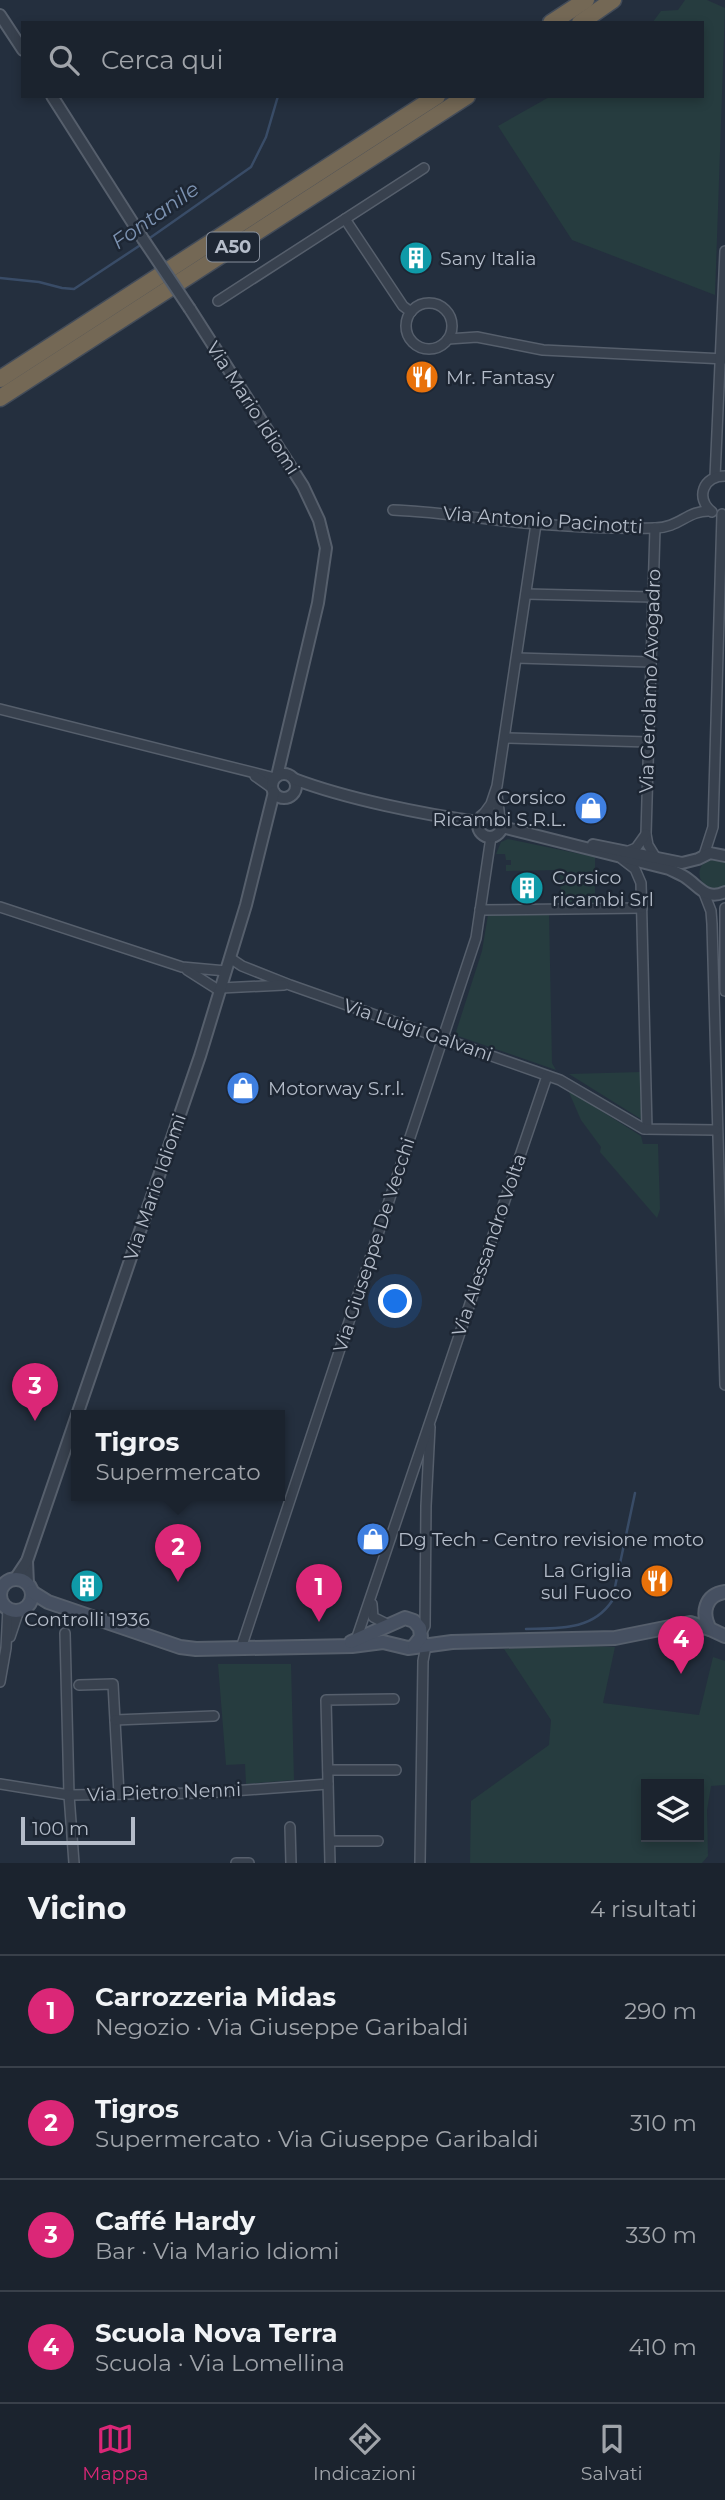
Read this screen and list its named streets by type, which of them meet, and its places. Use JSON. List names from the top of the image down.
{
  "streets": {
    "highway": ["A50"],
    "street": [
      "Via Mario Idiomi",
      "Via Antonio Pacinotti",
      "Via Gerolamo Avogadro",
      "Via Luigi Galvani",
      "Via Giuseppe De Vecchi",
      "Via Alessandro Volta",
      "Via Pietro Nenni"
    ]
  },
  "crossings": [
    ["Via Mario Idiomi", "Via Luigi Galvani"],
    ["Via Antonio Pacinotti", "Via Gerolamo Avogadro"],
    ["Via Luigi Galvani", "Via Giuseppe De Vecchi"],
    ["Via Luigi Galvani", "Via Alessandro Volta"]
  ],
  "water": ["Fontanile"],
  "places": {
    "building": ["Sany Italia", "Corsico ricambi Srl", "Controlli 1936"],
    "restaurant": ["Mr. Fantasy", "La Griglia sul Fuoco"],
    "shop": ["Corsico Ricambi S.R.L.", "Motorway S.r.l.", "Dg Tech - Centro revisione moto"]
  },
  "scale_bar": "100 m",
  "page": {
    "search": "Cerca qui",
    "pins": [
      "3",
      "2",
      "1",
      "4"
    ],
    "popup": ["Tigros", "Supermercato"],
    "scale": "100 m",
    "heading": ["Vicino", "4 risultati"],
    "list": [
      {
        "mark": "1",
        "name": "Carrozzeria Midas",
        "note": "Negozio · Via Giuseppe Garibaldi",
        "value": "290 m"
      },
      {
        "mark": "2",
        "name": "Tigros",
        "note": "Supermercato · Via Giuseppe Garibaldi",
        "value": "310 m"
      },
      {
        "mark": "3",
        "name": "Caffé Hardy",
        "note": "Bar · Via Mario Idiomi",
        "value": "330 m"
      },
      {
        "mark": "4",
        "name": "Scuola Nova Terra",
        "note": "Scuola · Via Lomellina",
        "value": "410 m"
      }
    ],
    "nav": ["Mappa", "Indicazioni", "Salvati"]
  }
}
